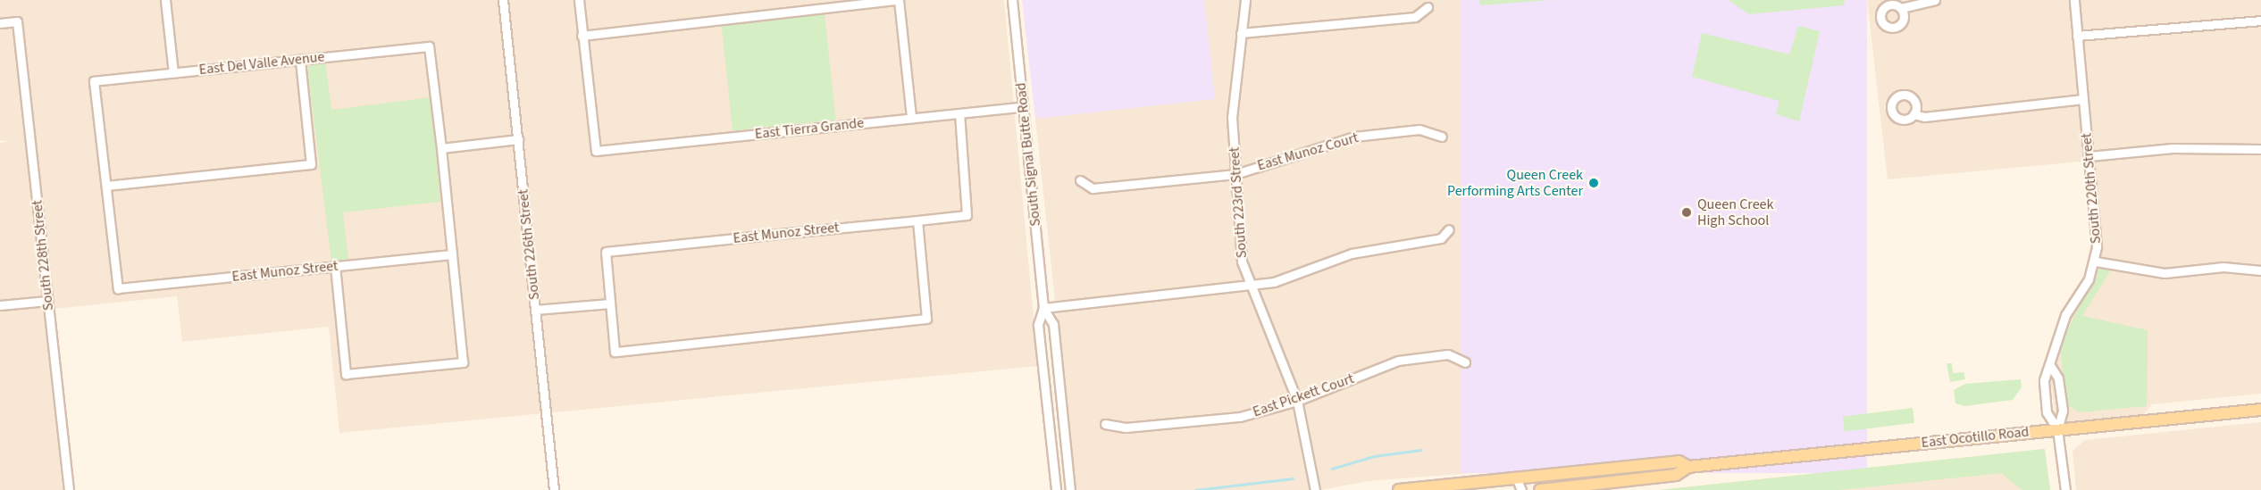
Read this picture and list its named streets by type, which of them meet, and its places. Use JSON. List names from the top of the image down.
{
  "streets": {
    "main road": ["East Ocotillo Road"],
    "street": [
      "East Del Valle Avenue",
      "East Tierra Grande",
      "East Munoz Court",
      "South Signal Butte Road",
      "South 220th Street",
      "South 223rd Street",
      "East Munoz Street",
      "South 226th Street",
      "South 228th Street",
      "East Pickett Court"
    ]
  },
  "crossings": [
    ["East Del Valle Avenue", "East Munoz Street"],
    ["East Tierra Grande", "South Signal Butte Road"],
    ["East Tierra Grande", "East Munoz Street"],
    ["East Munoz Court", "South 223rd Street"],
    ["South 220th Street", "East Ocotillo Road"],
    ["South 223rd Street", "East Pickett Court"]
  ],
  "places": ["Queen Creek Performing Arts Center", "Queen Creek High School"]
}
